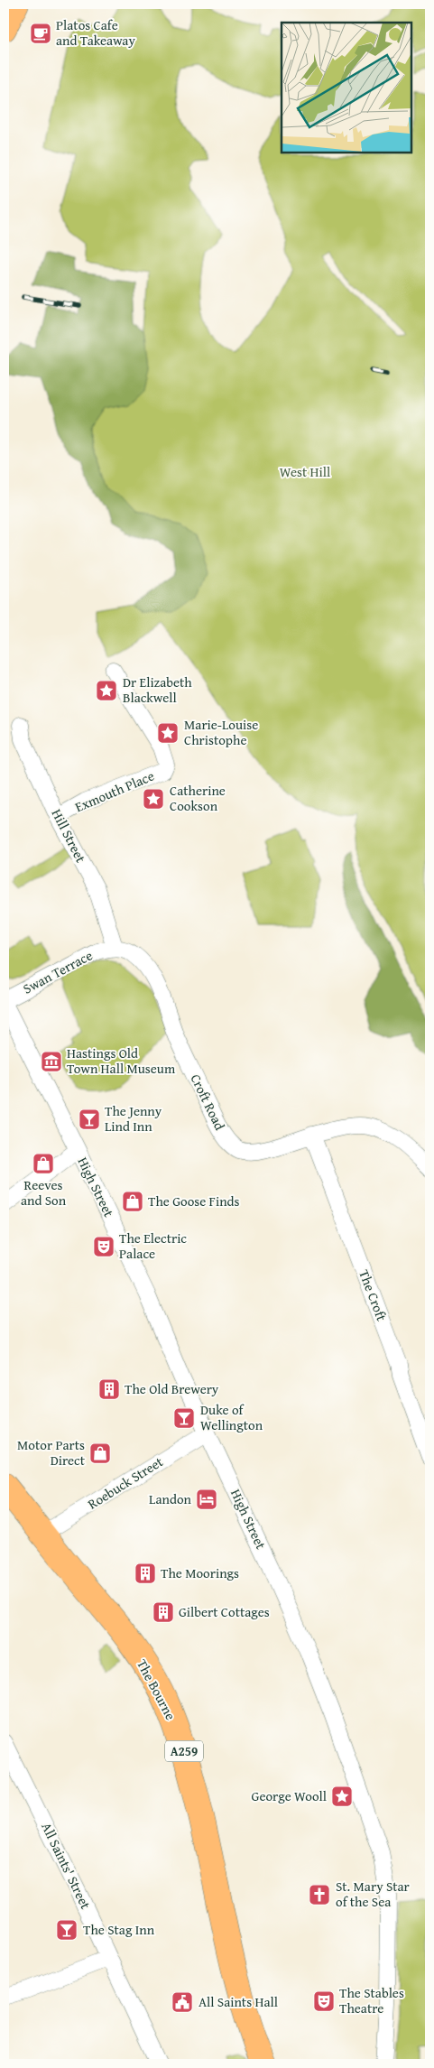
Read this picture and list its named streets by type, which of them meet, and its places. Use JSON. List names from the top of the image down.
{
  "streets": {
    "highway": ["The Bourne", "A259"],
    "street": [
      "Exmouth Place",
      "Hill Street",
      "Swan Terrace",
      "Croft Road",
      "High Street",
      "The Croft",
      "Roebuck Street",
      "All Saints' Street"
    ]
  },
  "crossings": [
    ["Exmouth Place", "Hill Street"],
    ["Hill Street", "Swan Terrace"],
    ["Hill Street", "Croft Road"],
    ["Swan Terrace", "Croft Road"],
    ["Swan Terrace", "High Street"],
    ["Croft Road", "The Croft"],
    ["High Street", "Roebuck Street"],
    ["Roebuck Street", "The Bourne"]
  ],
  "parks": ["West Hill"],
  "places": {
    "cafe": ["Platos Cafe and Takeaway"],
    "place": [
      "Dr Elizabeth Blackwell",
      "Marie-Louise Christophe",
      "Catherine Cookson",
      "George Wooll"
    ],
    "museum": ["Hastings Old Town Hall Museum"],
    "bar": ["The Jenny Lind Inn", "Duke of Wellington", "The Stag Inn"],
    "shop": ["Reeves and Son", "The Goose Finds", "Motor Parts Direct"],
    "theatre": ["The Electric Palace", "The Stables Theatre"],
    "building": ["The Old Brewery", "The Moorings", "Gilbert Cottages"],
    "hotel": ["Landon"],
    "church": ["St. Mary Star of the Sea"],
    "public building": ["All Saints Hall"]
  }
}
